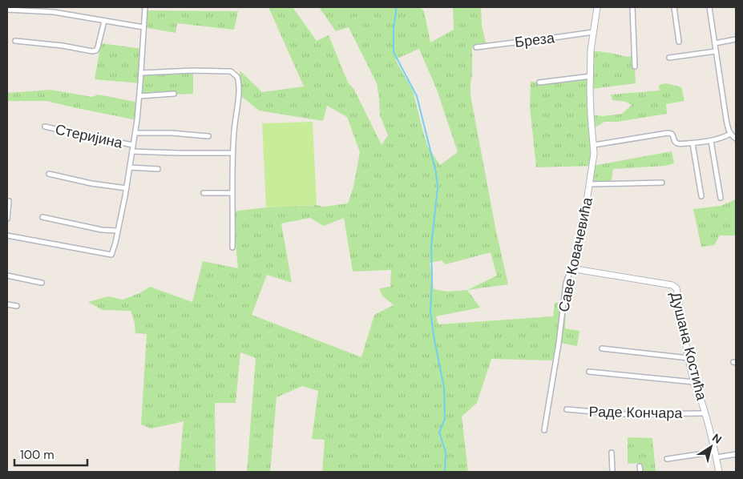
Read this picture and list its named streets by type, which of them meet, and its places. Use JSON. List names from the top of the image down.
{
  "streets": {
    "street": [
      "Бреза",
      "Стеријина",
      "Саве Ковачевића",
      "Душана Костића",
      "Раде Кончара"
    ]
  },
  "crossings": [
    ["Бреза", "Саве Ковачевића"],
    ["Саве Ковачевића", "Душана Костића"],
    ["Душана Костића", "Раде Кончара"]
  ],
  "scale_bar": "100 m",
  "north": "top right"
}
